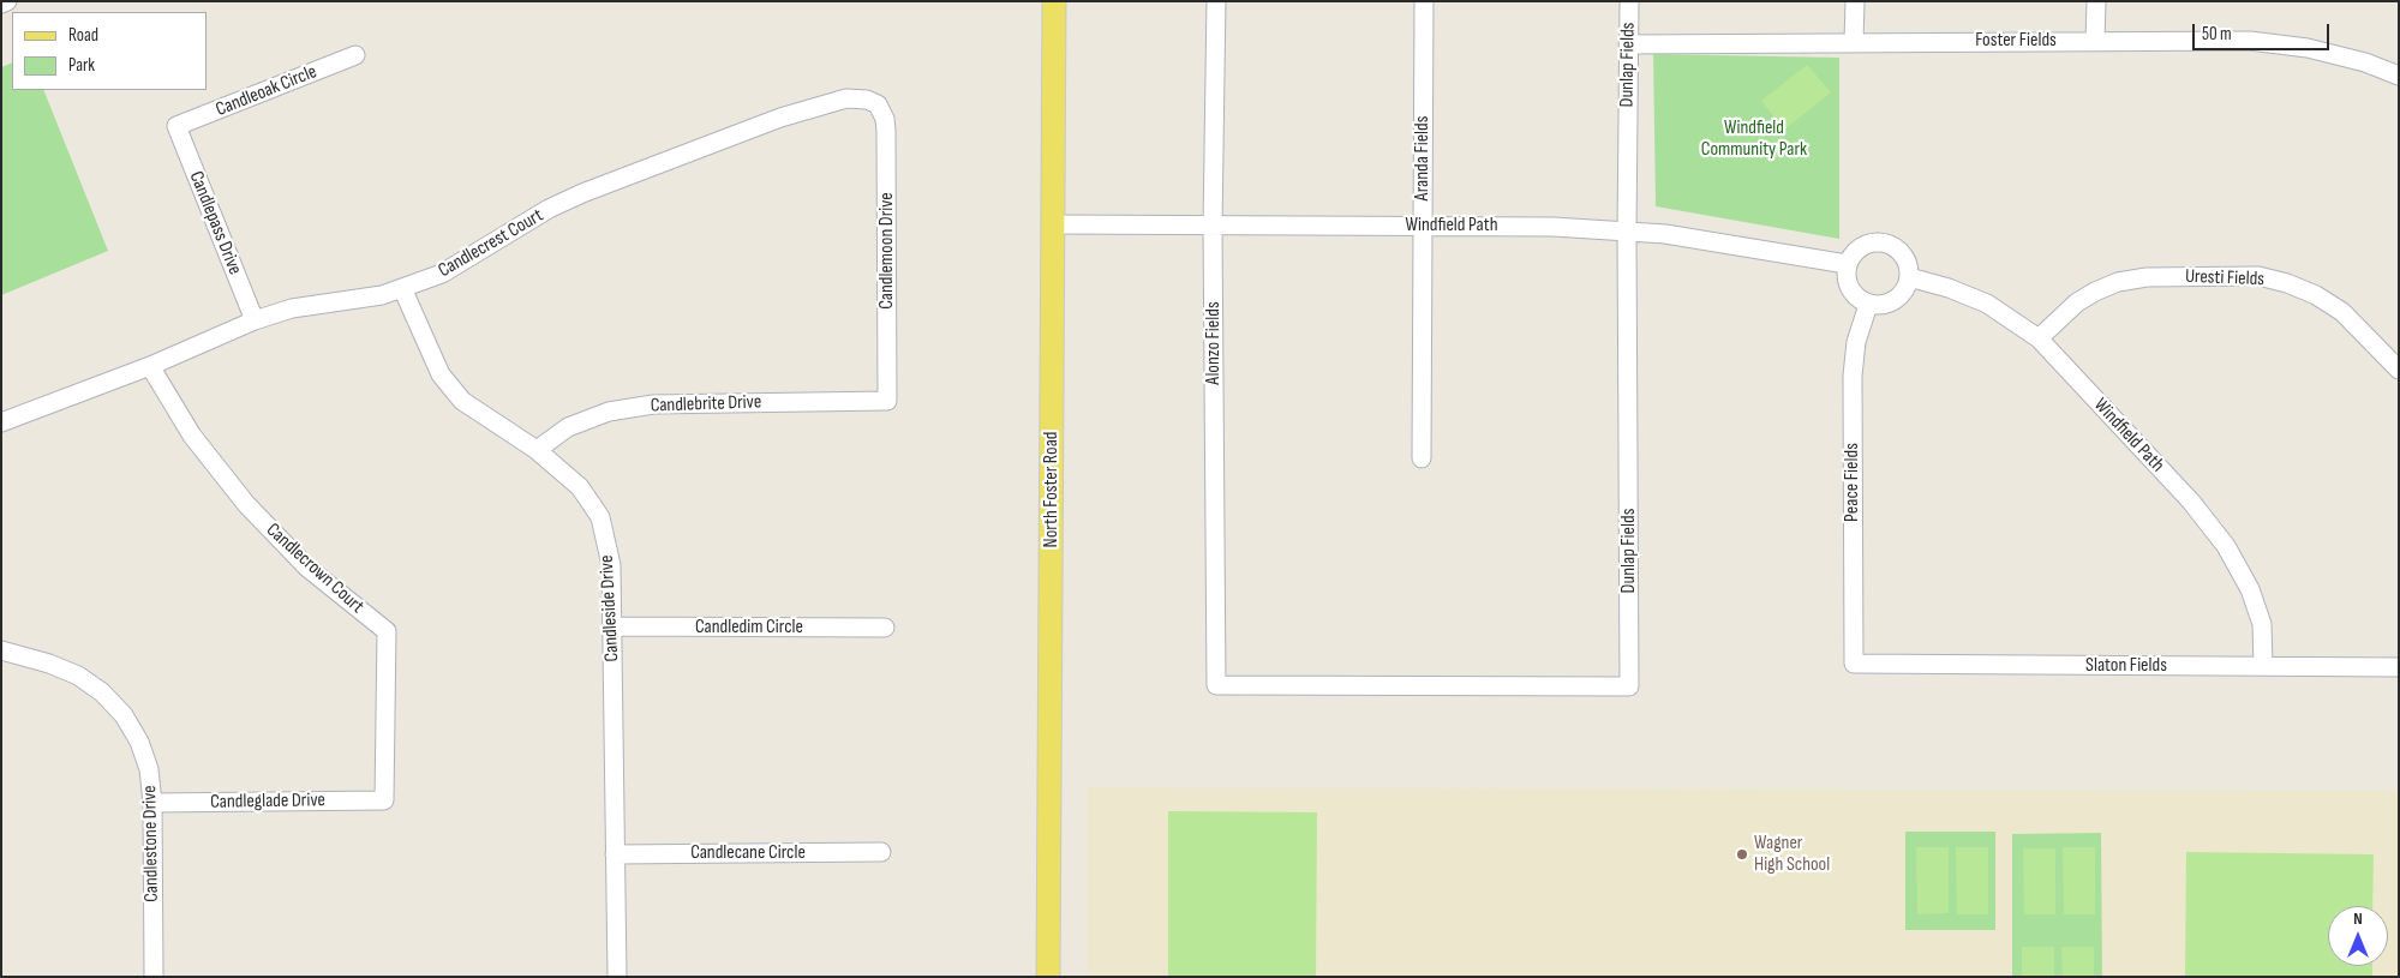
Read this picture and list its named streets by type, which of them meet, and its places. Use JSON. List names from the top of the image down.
{
  "streets": {
    "main road": ["North Foster Road"],
    "street": [
      "Foster Fields",
      "Dunlap Fields",
      "Candleoak Circle",
      "Aranda Fields",
      "Candlepass Drive",
      "Windfield Path",
      "Candlecrest Court",
      "Candlemoon Drive",
      "Uresti Fields",
      "Alonzo Fields",
      "Candlebrite Drive",
      "Peace Fields",
      "Candlecrown Court",
      "Candleside Drive",
      "Candledim Circle",
      "Slaton Fields",
      "Candleglade Drive",
      "Candlestone Drive",
      "Candlecane Circle"
    ]
  },
  "crossings": [
    ["Foster Fields", "Dunlap Fields"],
    ["Dunlap Fields", "Windfield Path"],
    ["Dunlap Fields", "Alonzo Fields"],
    ["Candleoak Circle", "Candlepass Drive"],
    ["Aranda Fields", "Windfield Path"],
    ["Candlepass Drive", "Candlecrest Court"],
    ["Windfield Path", "Uresti Fields"],
    ["Windfield Path", "Alonzo Fields"],
    ["Windfield Path", "Peace Fields"],
    ["Windfield Path", "North Foster Road"],
    ["Windfield Path", "Slaton Fields"],
    ["Candlecrest Court", "Candlemoon Drive"],
    ["Candlecrest Court", "Candlecrown Court"],
    ["Candlecrest Court", "Candleside Drive"],
    ["Candlemoon Drive", "Candlebrite Drive"],
    ["Candlebrite Drive", "Candleside Drive"],
    ["Peace Fields", "Slaton Fields"],
    ["Candlecrown Court", "Candleglade Drive"],
    ["Candleside Drive", "Candledim Circle"],
    ["Candleside Drive", "Candlecane Circle"],
    ["Candleglade Drive", "Candlestone Drive"]
  ],
  "parks": ["Windfield Community Park"],
  "places": ["Wagner High School"],
  "legend": ["Road", "Park"],
  "scale_bar": "50 m",
  "north": "top"
}
